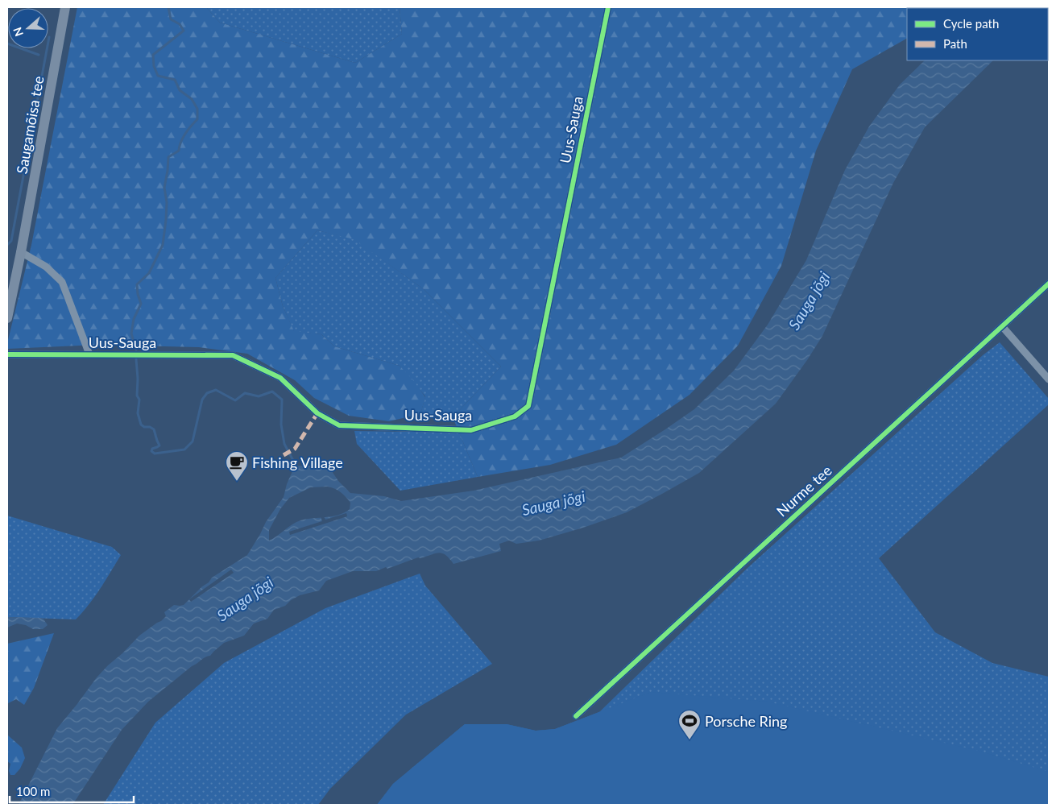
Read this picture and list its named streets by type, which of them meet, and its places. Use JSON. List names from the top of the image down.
{
  "streets": {
    "street": ["Saugamõisa tee", "Uus-Sauga", "Nurme tee"]
  },
  "water": ["Sauga jõgi"],
  "places": {
    "cafe": ["Fishing Village"],
    "sports": ["Porsche Ring"]
  },
  "legend": ["Cycle path", "Path"],
  "scale_bar": "100 m",
  "north": "left"
}
